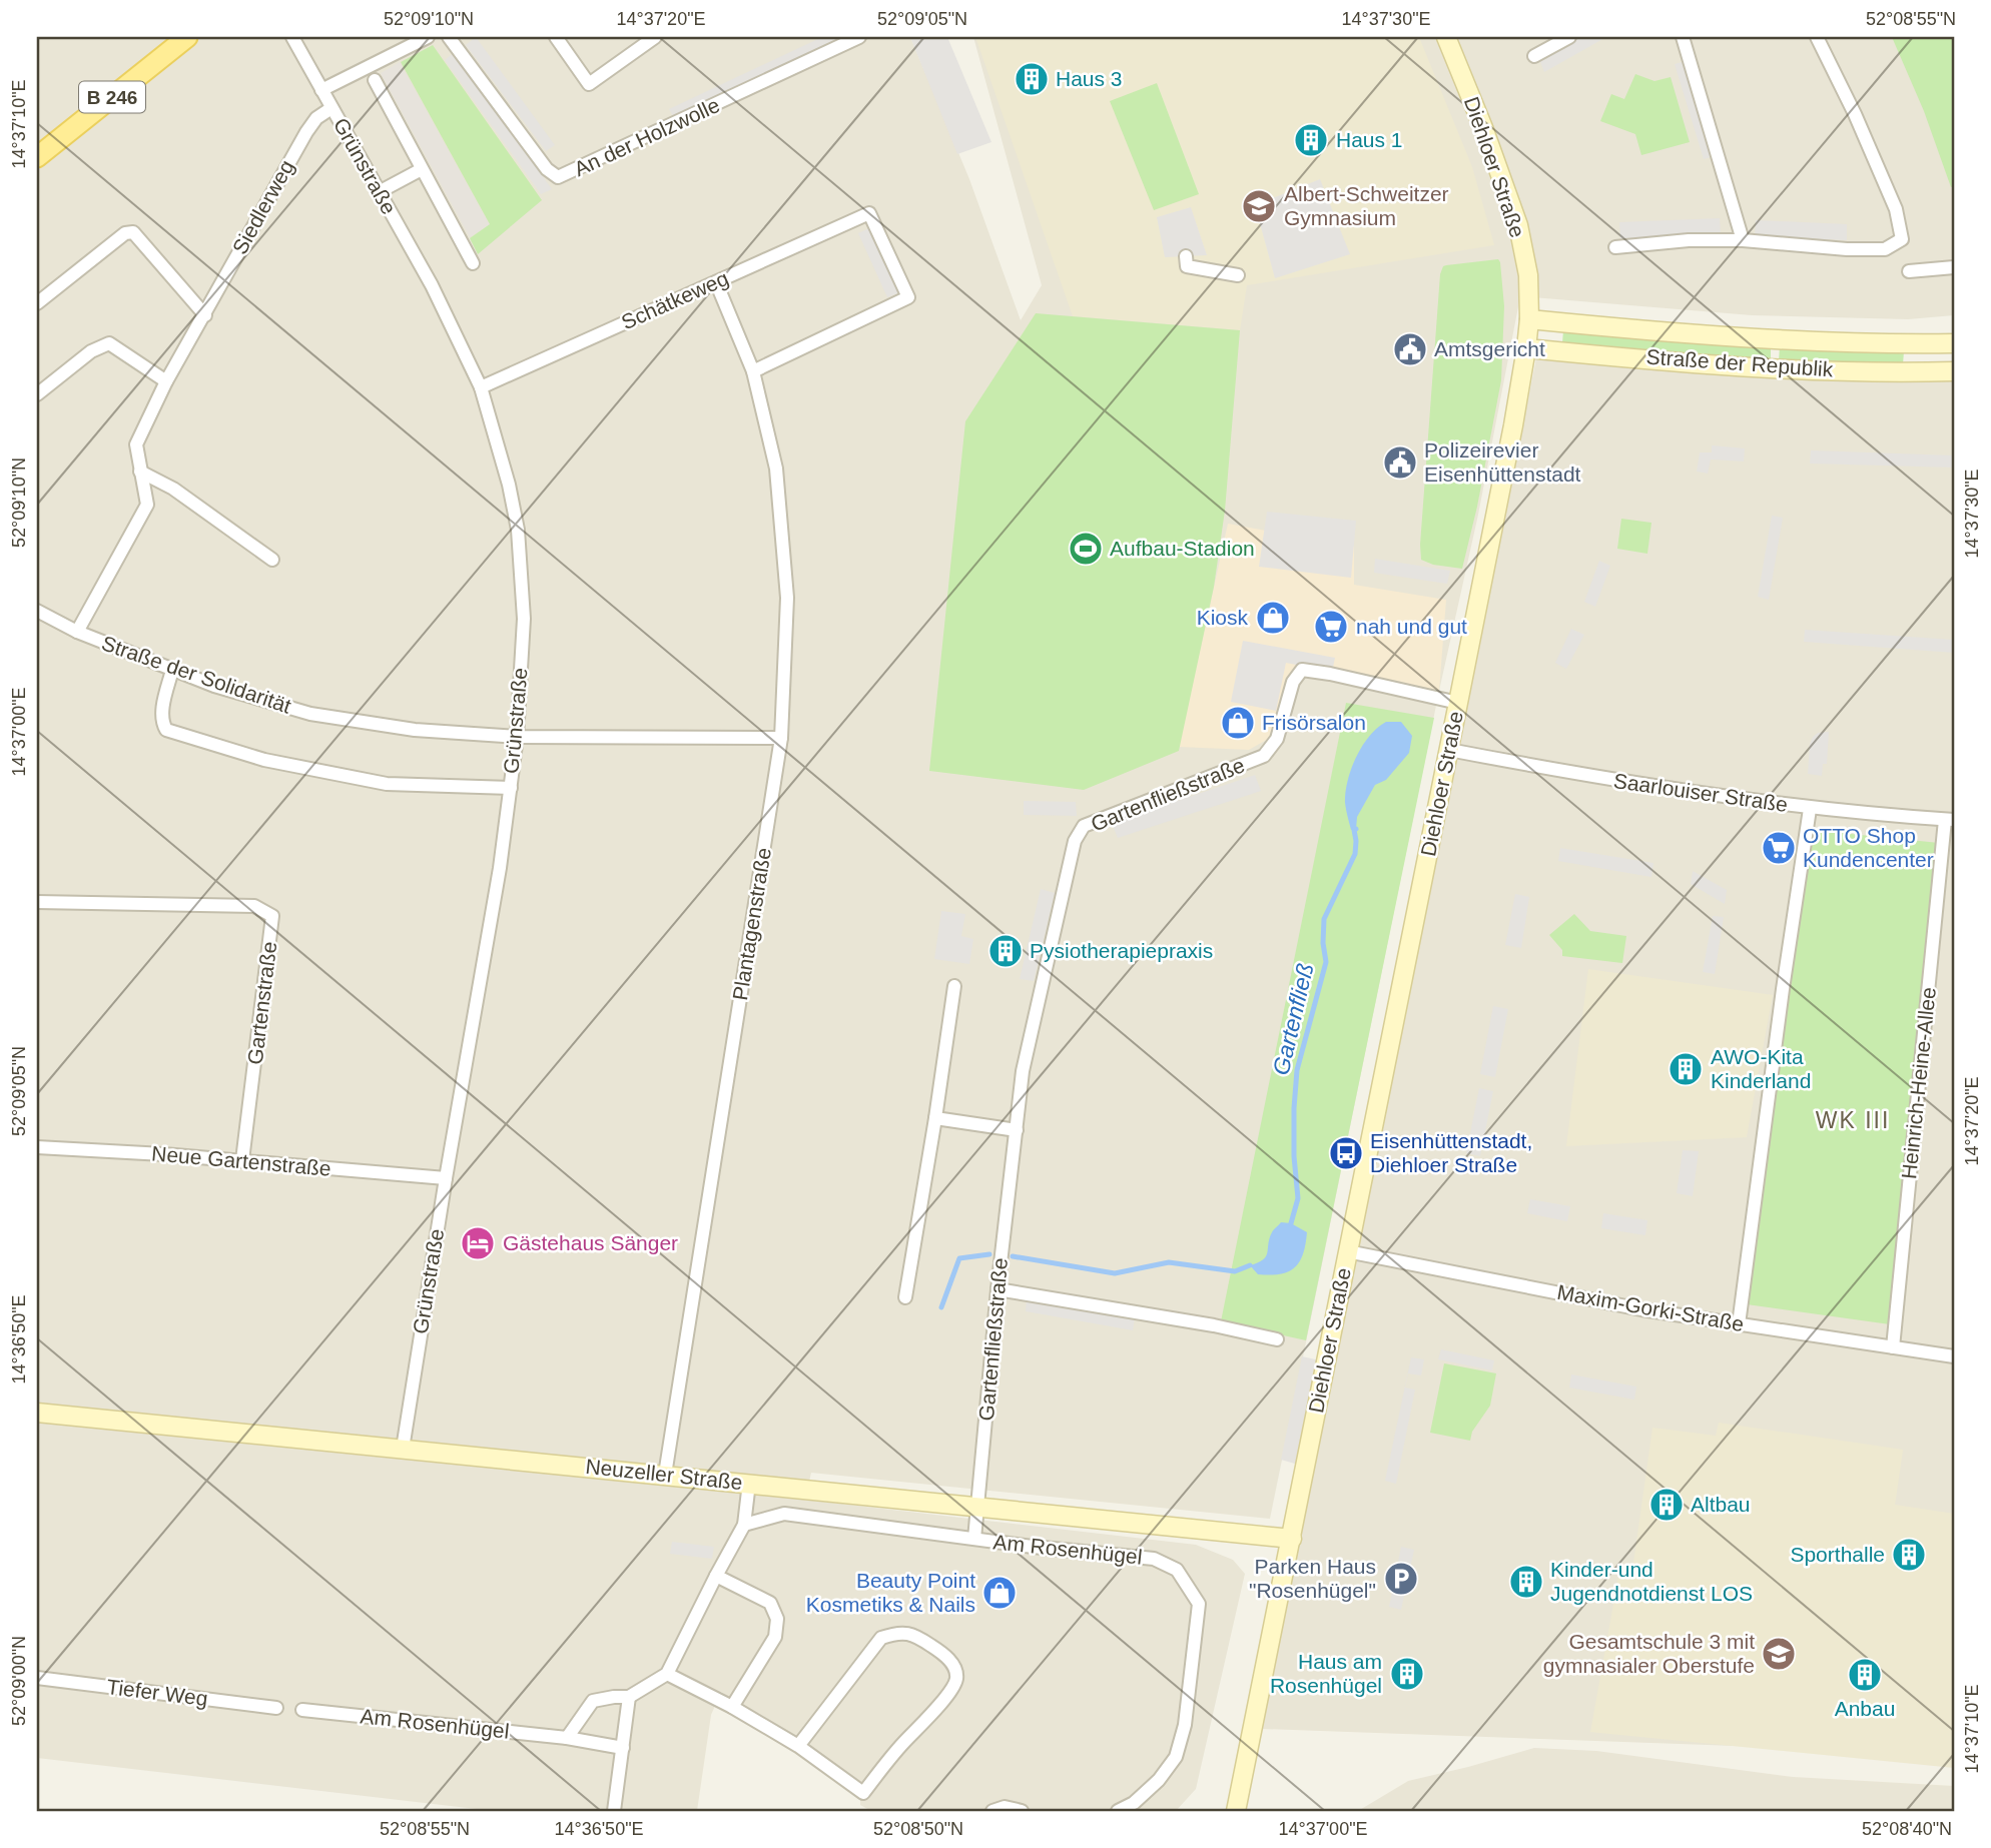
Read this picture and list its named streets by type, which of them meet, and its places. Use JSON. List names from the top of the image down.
{
  "streets": {
    "main road": ["B 246"],
    "street": [
      "An der Holzwolle",
      "Grünstraße",
      "Diehloer Straße",
      "Siedlerweg",
      "Schätkeweg",
      "Straße der Republik",
      "Straße der Solidarität",
      "Saarlouiser Straße",
      "Gartenfließstraße",
      "Plantagenstraße",
      "Gartenstraße",
      "Heinrich-Heine-Allee",
      "Neue Gartenstraße",
      "Maxim-Gorki-Straße",
      "Neuzeller Straße",
      "Am Rosenhügel",
      "Tiefer Weg"
    ]
  },
  "crossings": [
    ["Grünstraße", "Siedlerweg"],
    ["Grünstraße", "Schätkeweg"],
    ["Grünstraße", "Straße der Solidarität"],
    ["Grünstraße", "Neue Gartenstraße"],
    ["Grünstraße", "Neuzeller Straße"],
    ["Diehloer Straße", "Straße der Republik"],
    ["Diehloer Straße", "Saarlouiser Straße"],
    ["Diehloer Straße", "Gartenfließstraße"],
    ["Diehloer Straße", "Maxim-Gorki-Straße"],
    ["Diehloer Straße", "Neuzeller Straße"],
    ["Siedlerweg", "Straße der Solidarität"],
    ["Schätkeweg", "Plantagenstraße"],
    ["Straße der Solidarität", "Plantagenstraße"],
    ["Saarlouiser Straße", "Heinrich-Heine-Allee"],
    ["Gartenfließstraße", "Neuzeller Straße"],
    ["Gartenfließstraße", "Am Rosenhügel"],
    ["Plantagenstraße", "Neuzeller Straße"],
    ["Gartenstraße", "Neue Gartenstraße"],
    ["Heinrich-Heine-Allee", "Maxim-Gorki-Straße"],
    ["Neuzeller Straße", "Am Rosenhügel"]
  ],
  "districts": ["WK III"],
  "water": ["Gartenfließ"],
  "places": {
    "building": [
      "Haus 3",
      "Haus 1",
      "Pysiotherapiepraxis",
      "AWO-Kita Kinderland",
      "Altbau",
      "Sporthalle",
      "Kinder-und Jugendnotdienst LOS",
      "Haus am Rosenhügel",
      "Anbau"
    ],
    "school or university": ["Albert-Schweitzer Gymnasium", "Gesamtschule 3 mit gymnasialer Oberstufe"],
    "public building": ["Amtsgericht", "Polizeirevier Eisenhüttenstadt"],
    "sports": ["Aufbau-Stadion"],
    "shop": ["Kiosk", "Frisörsalon", "Beauty Point Kosmetiks & Nails"],
    "supermarket": ["nah und gut", "OTTO Shop Kundencenter"],
    "bus stop": ["Eisenhüttenstadt, Diehloer Straße"],
    "hotel": ["Gästehaus Sänger"],
    "parking": ["Parken Haus \"Rosenhügel\""]
  },
  "coordinates": [
    "52°09'10\"N",
    "14°37'20\"E",
    "52°09'05\"N",
    "14°37'30\"E",
    "52°08'55\"N",
    "14°37'10\"E",
    "14°37'00\"E",
    "14°36'50\"E",
    "52°09'00\"N",
    "52°08'50\"N",
    "52°08'40\"N"
  ]
}
